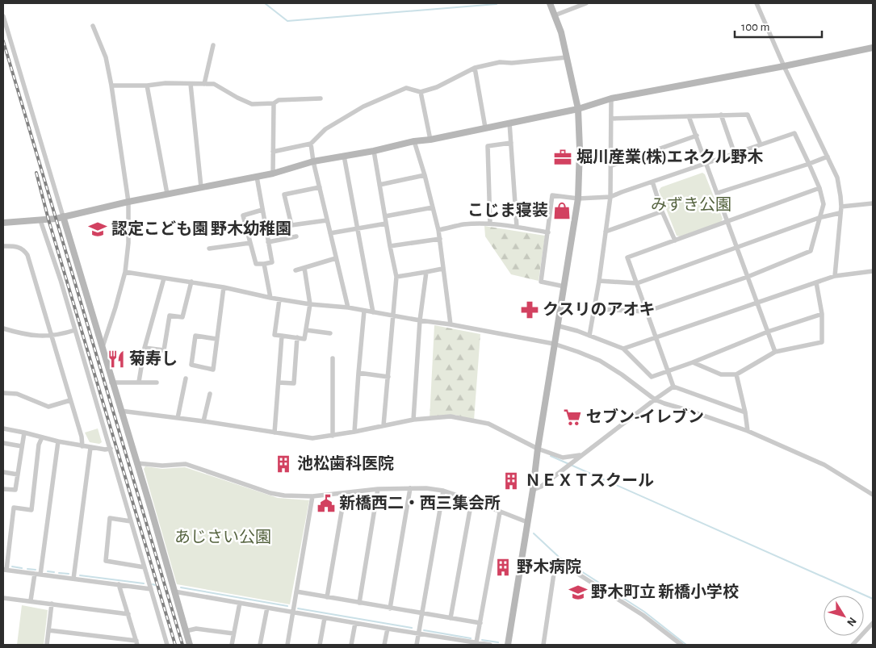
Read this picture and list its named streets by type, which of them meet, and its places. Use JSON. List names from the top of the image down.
{
  "parks": ["みずき公園", "あじさい公園"],
  "places": {
    "office": ["堀川産業(株)エネクル野木"],
    "shop": ["こじま寝装"],
    "school or university": ["認定こども園 野木幼稚園", "野木町立 新橋小学校"],
    "pharmacy": ["クスリのアオキ"],
    "restaurant": ["菊寿し"],
    "supermarket": ["セブン-イレブン"],
    "building": ["池松歯科医院", "ＮＥＸＴスクール", "野木病院"],
    "public building": ["新橋西二・西三集会所"]
  },
  "scale_bar": "100 m",
  "north": "bottom right"
}
